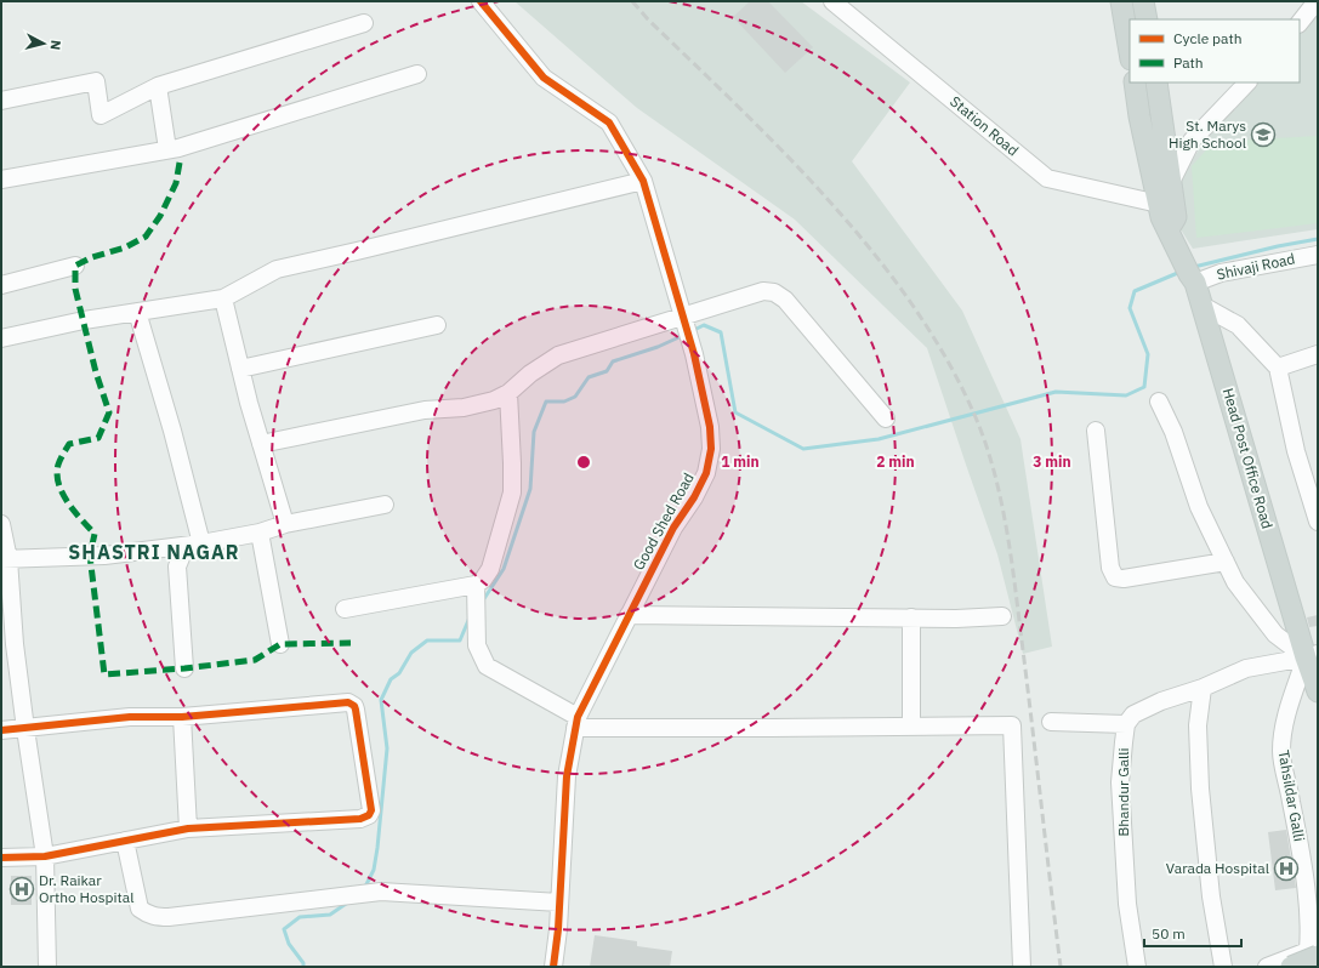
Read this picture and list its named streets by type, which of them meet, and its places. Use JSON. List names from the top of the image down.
{
  "streets": {
    "main road": ["Head Post Office Road"],
    "street": [
      "Station Road",
      "Shivaji Road",
      "Good Shed Road",
      "Bhandur Galli",
      "Tahsildar Galli"
    ]
  },
  "crossings": [
    ["Station Road", "Head Post Office Road"],
    ["Shivaji Road", "Head Post Office Road"],
    ["Head Post Office Road", "Tahsildar Galli"]
  ],
  "districts": ["SHASTRI NAGAR"],
  "places": {
    "school or university": ["St. Marys High School"],
    "hospital": ["Varada Hospital", "Dr. Raikar Ortho Hospital"]
  },
  "legend": ["Cycle path", "Path"],
  "scale_bar": "50 m",
  "north": "right",
  "rings": ["1 min", "2 min", "3 min"]
}
